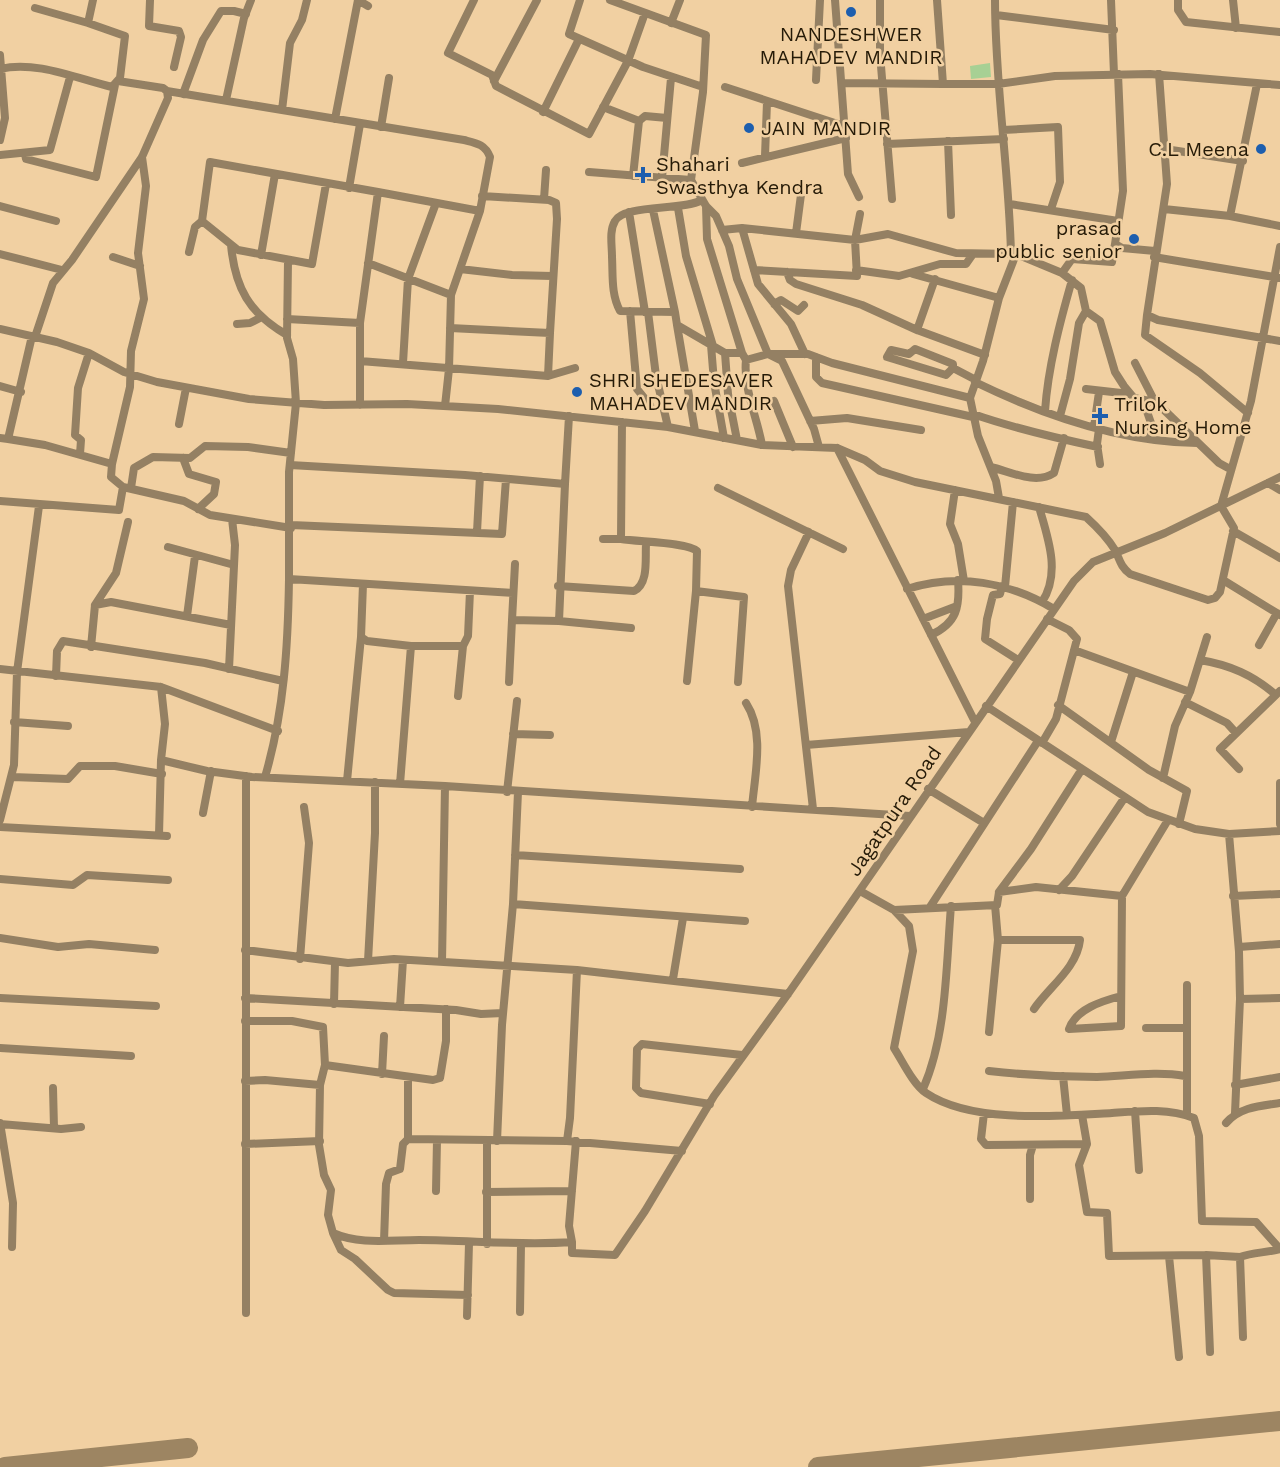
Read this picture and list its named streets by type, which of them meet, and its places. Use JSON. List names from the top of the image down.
{
  "streets": {
    "street": ["Jagatpura Road"]
  },
  "places": {
    "other": [
      "NANDESHWER MAHADEV MANDIR",
      "JAIN MANDIR",
      "C.L Meena",
      "prasad public senior",
      "SHRI SHEDESAVER MAHADEV MANDIR"
    ],
    "health": ["Shahari Swasthya Kendra", "Trilok Nursing Home"]
  }
}
